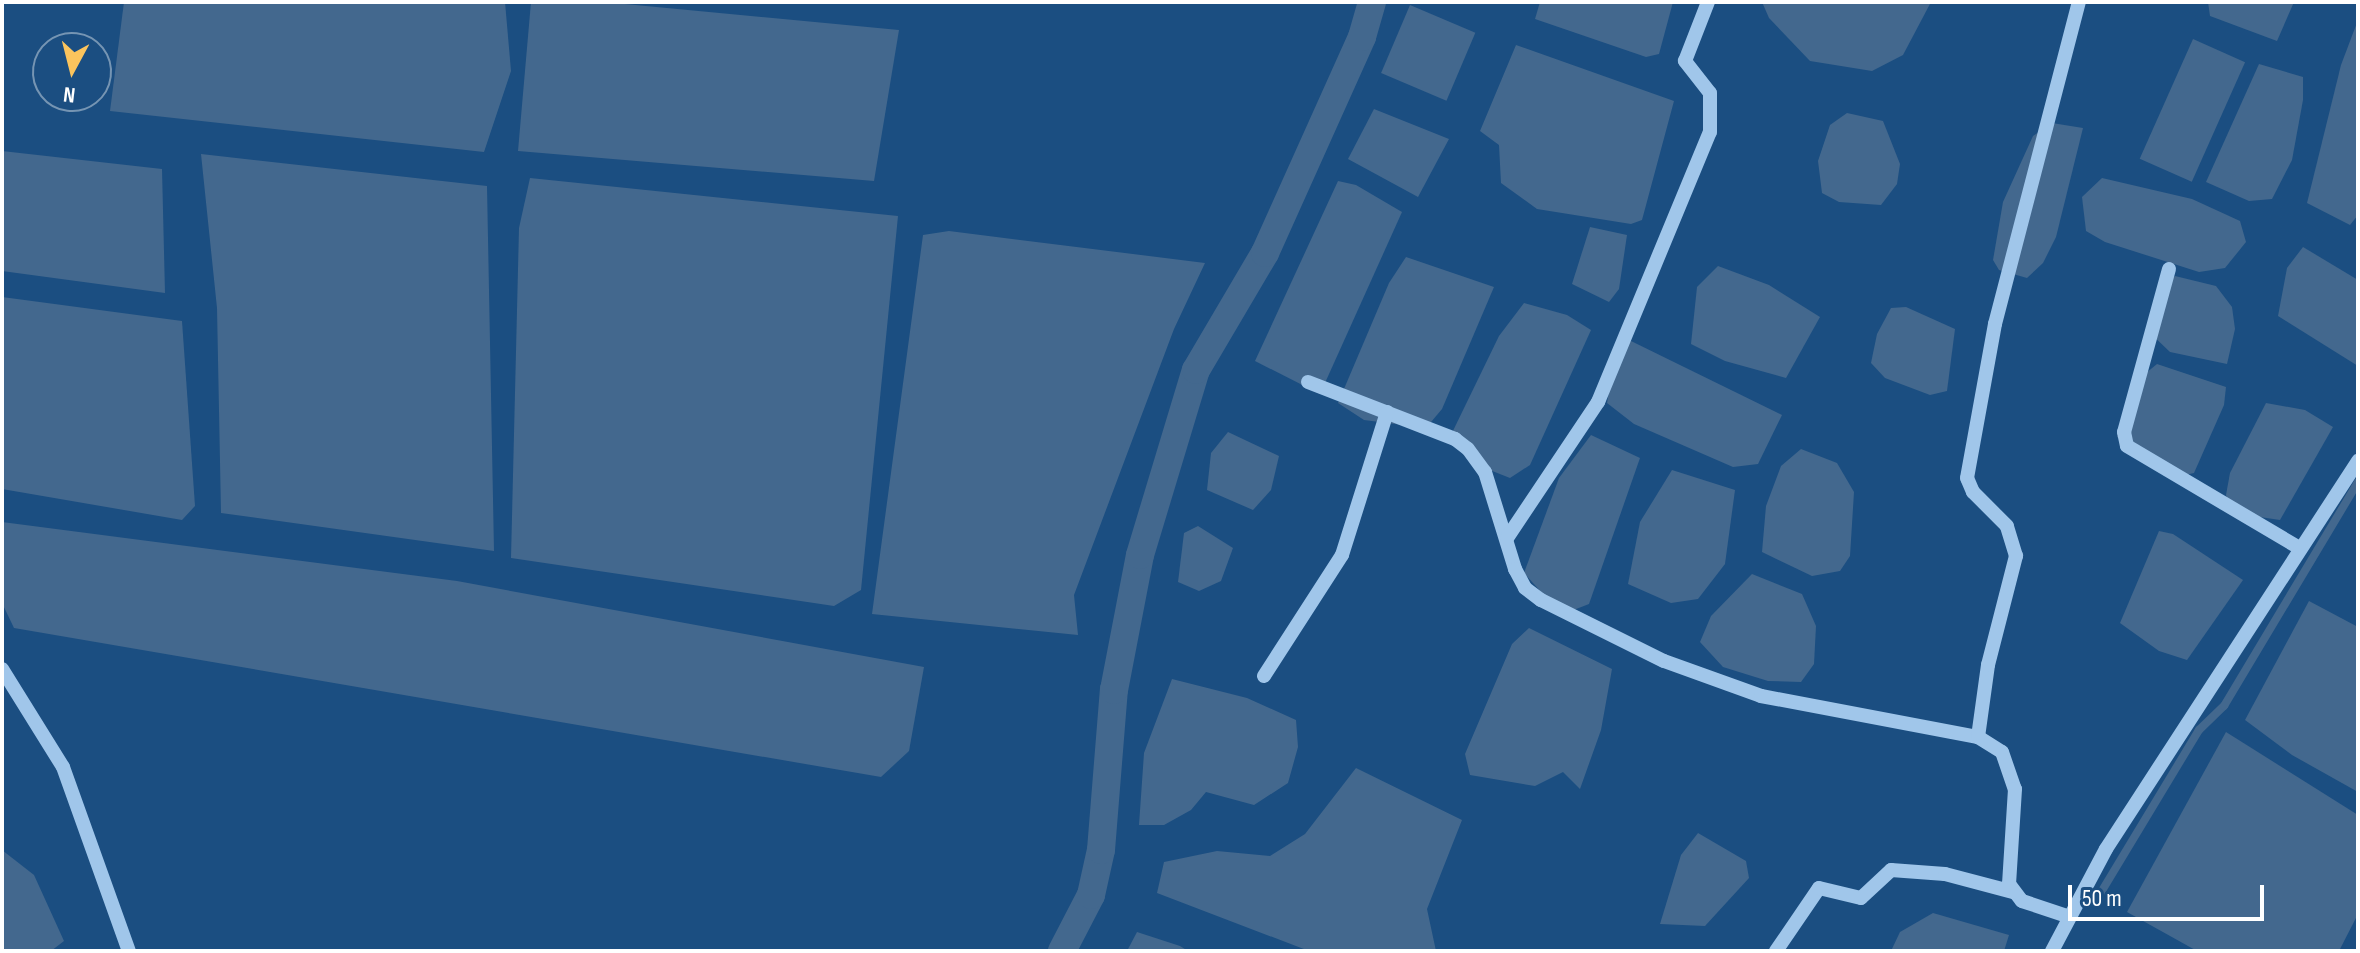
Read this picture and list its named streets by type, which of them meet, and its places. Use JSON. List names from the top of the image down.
{
  "scale_bar": "50 m",
  "north": "bottom"
}
